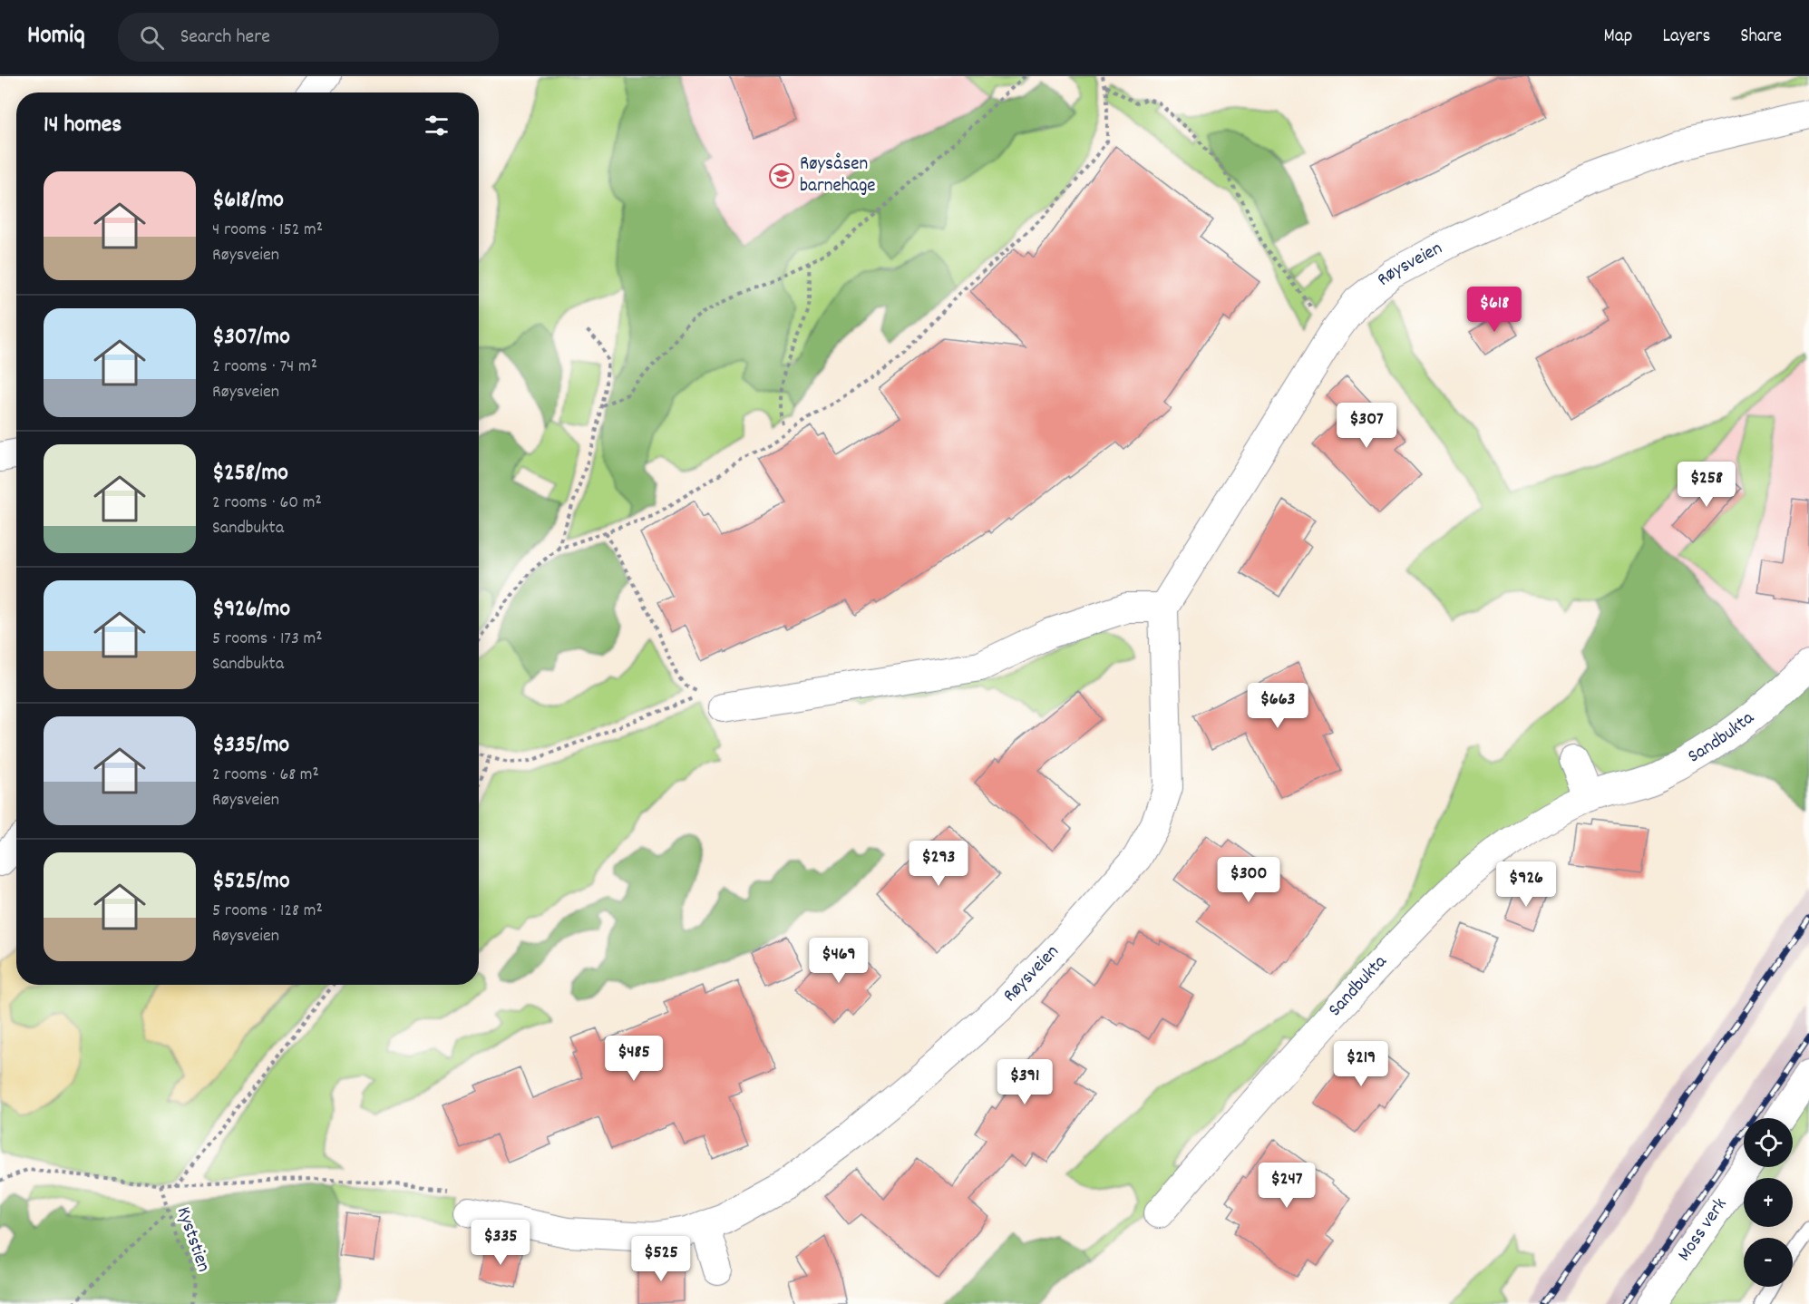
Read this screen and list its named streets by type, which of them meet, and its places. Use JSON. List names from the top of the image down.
{
  "streets": {
    "street": ["Røysveien", "Sandbukta", "Moss verk"],
    "path": ["Kyststien"]
  },
  "places": {
    "school or university": ["Røysåsen barnehage"]
  },
  "page": {
    "header": "Homiq",
    "search": "Search here",
    "nav": ["Map", "Layers", "Share"],
    "heading": "14 homes",
    "list": [
      {
        "name": "$618/mo",
        "note": "4 rooms · 152 m² · Røysveien"
      },
      {
        "name": "$307/mo",
        "note": "2 rooms · 74 m² · Røysveien"
      },
      {
        "name": "$258/mo",
        "note": "2 rooms · 60 m² · Sandbukta"
      },
      {
        "name": "$926/mo",
        "note": "5 rooms · 173 m² · Sandbukta"
      },
      {
        "name": "$335/mo",
        "note": "2 rooms · 68 m² · Røysveien"
      },
      {
        "name": "$525/mo",
        "note": "5 rooms · 128 m² · Røysveien"
      }
    ],
    "price": [
      "$618",
      "$307",
      "$258",
      "$663",
      "$293",
      "$300",
      "$926",
      "$469",
      "$485",
      "$219",
      "$391",
      "$247",
      "$335",
      "$525"
    ],
    "map_buttons": ["+", "−"]
  }
}
